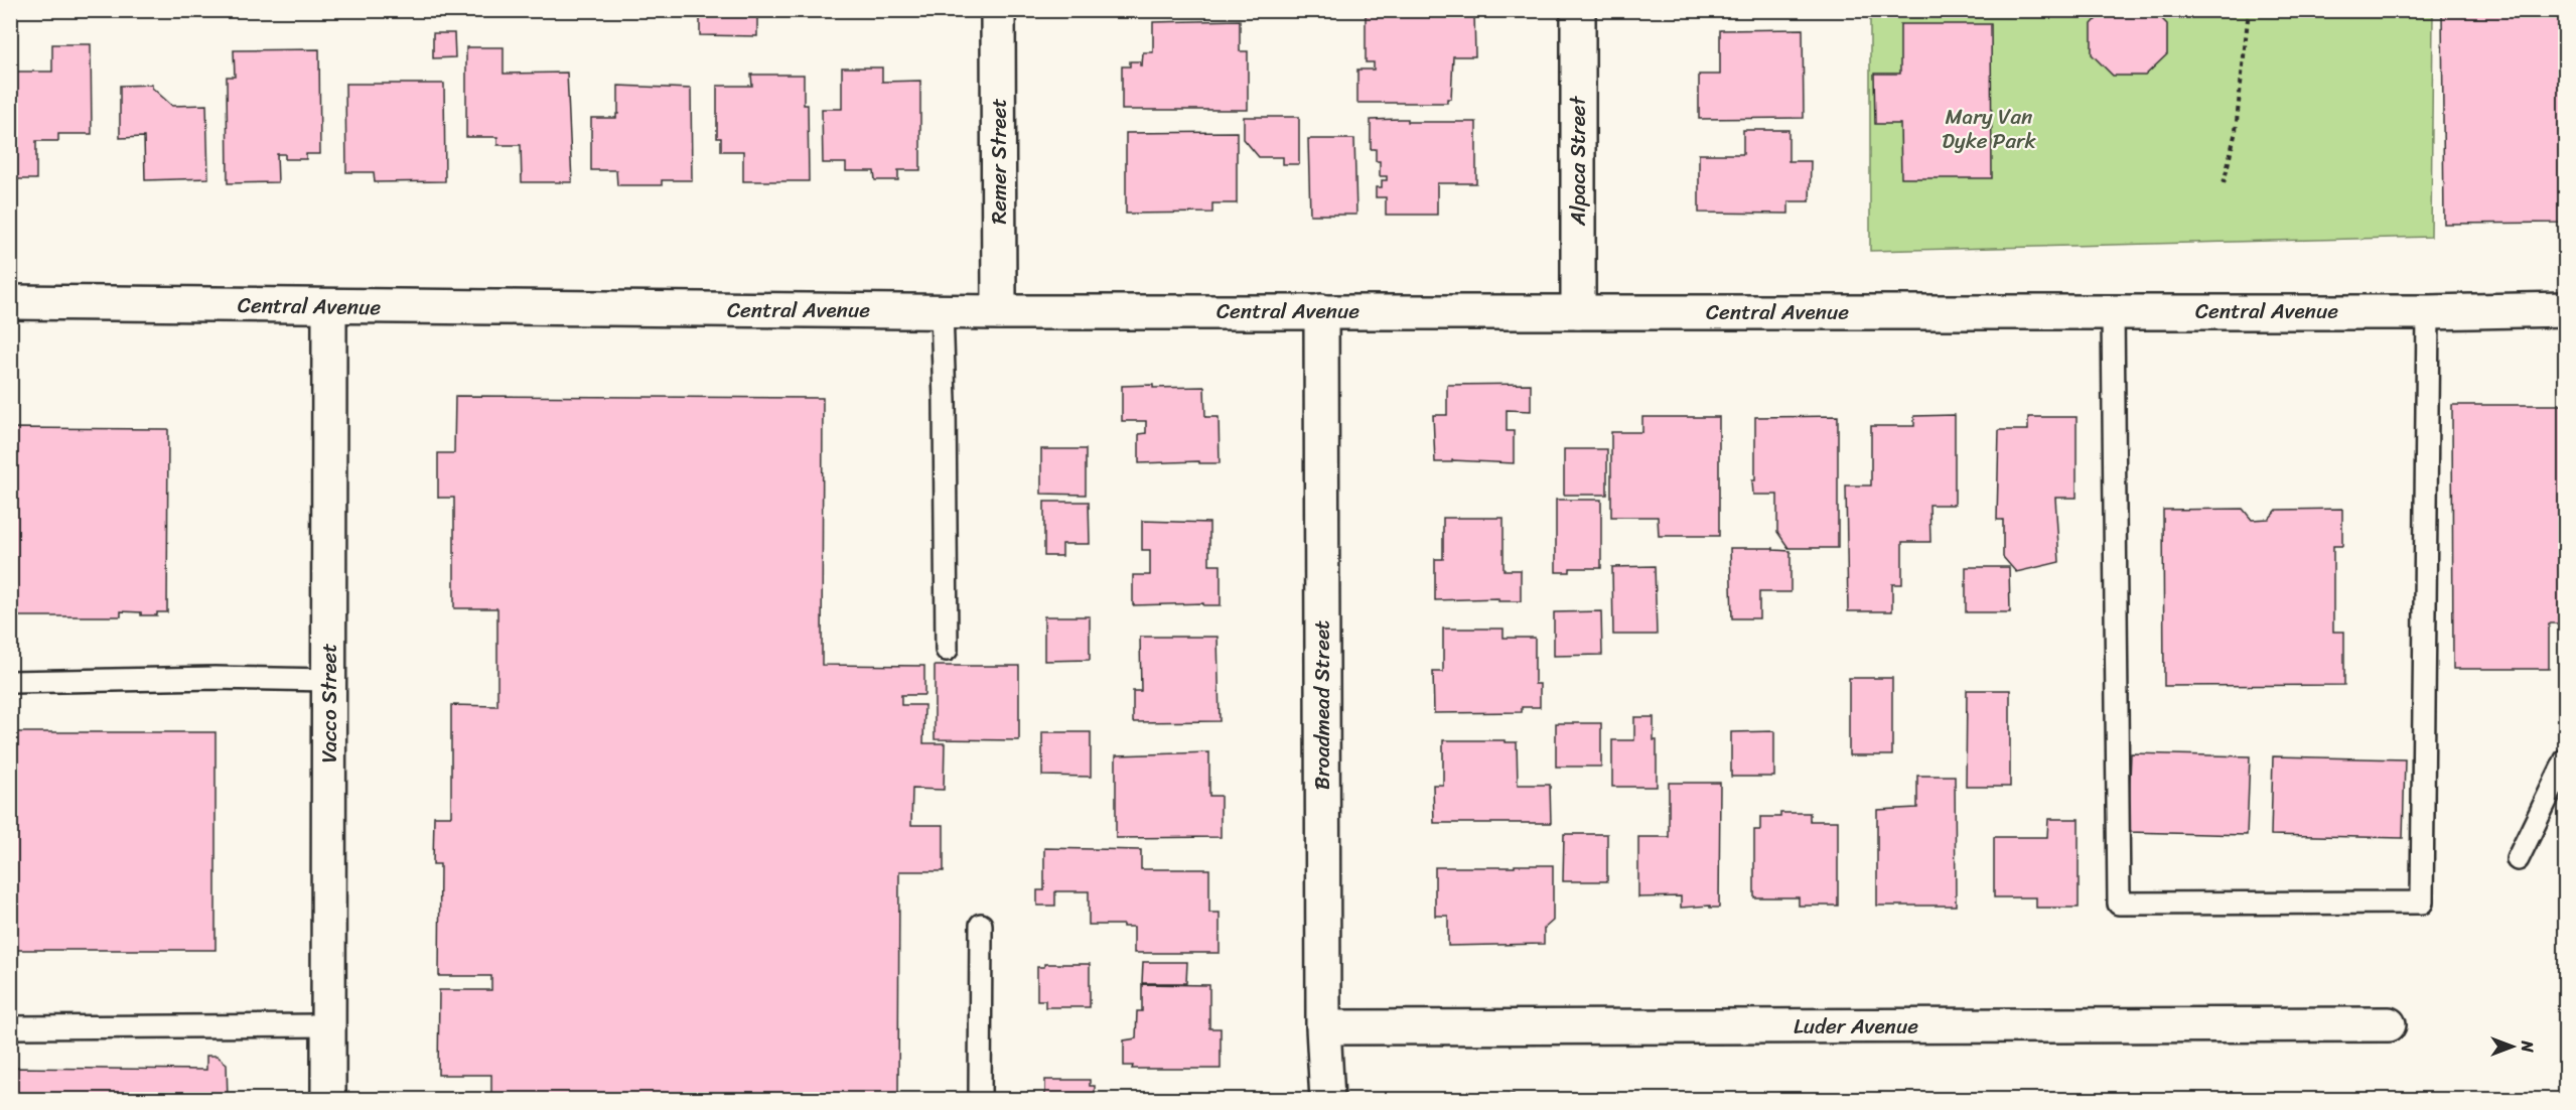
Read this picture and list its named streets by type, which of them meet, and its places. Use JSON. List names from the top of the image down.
{
  "streets": {
    "street": [
      "Remer Street",
      "Alpaca Street",
      "Central Avenue",
      "Vacco Street",
      "Broadmead Street",
      "Luder Avenue"
    ]
  },
  "crossings": [
    ["Remer Street", "Central Avenue"],
    ["Alpaca Street", "Central Avenue"],
    ["Central Avenue", "Vacco Street"],
    ["Central Avenue", "Broadmead Street"],
    ["Broadmead Street", "Luder Avenue"]
  ],
  "parks": ["Mary Van Dyke Park"],
  "north": "right"
}
